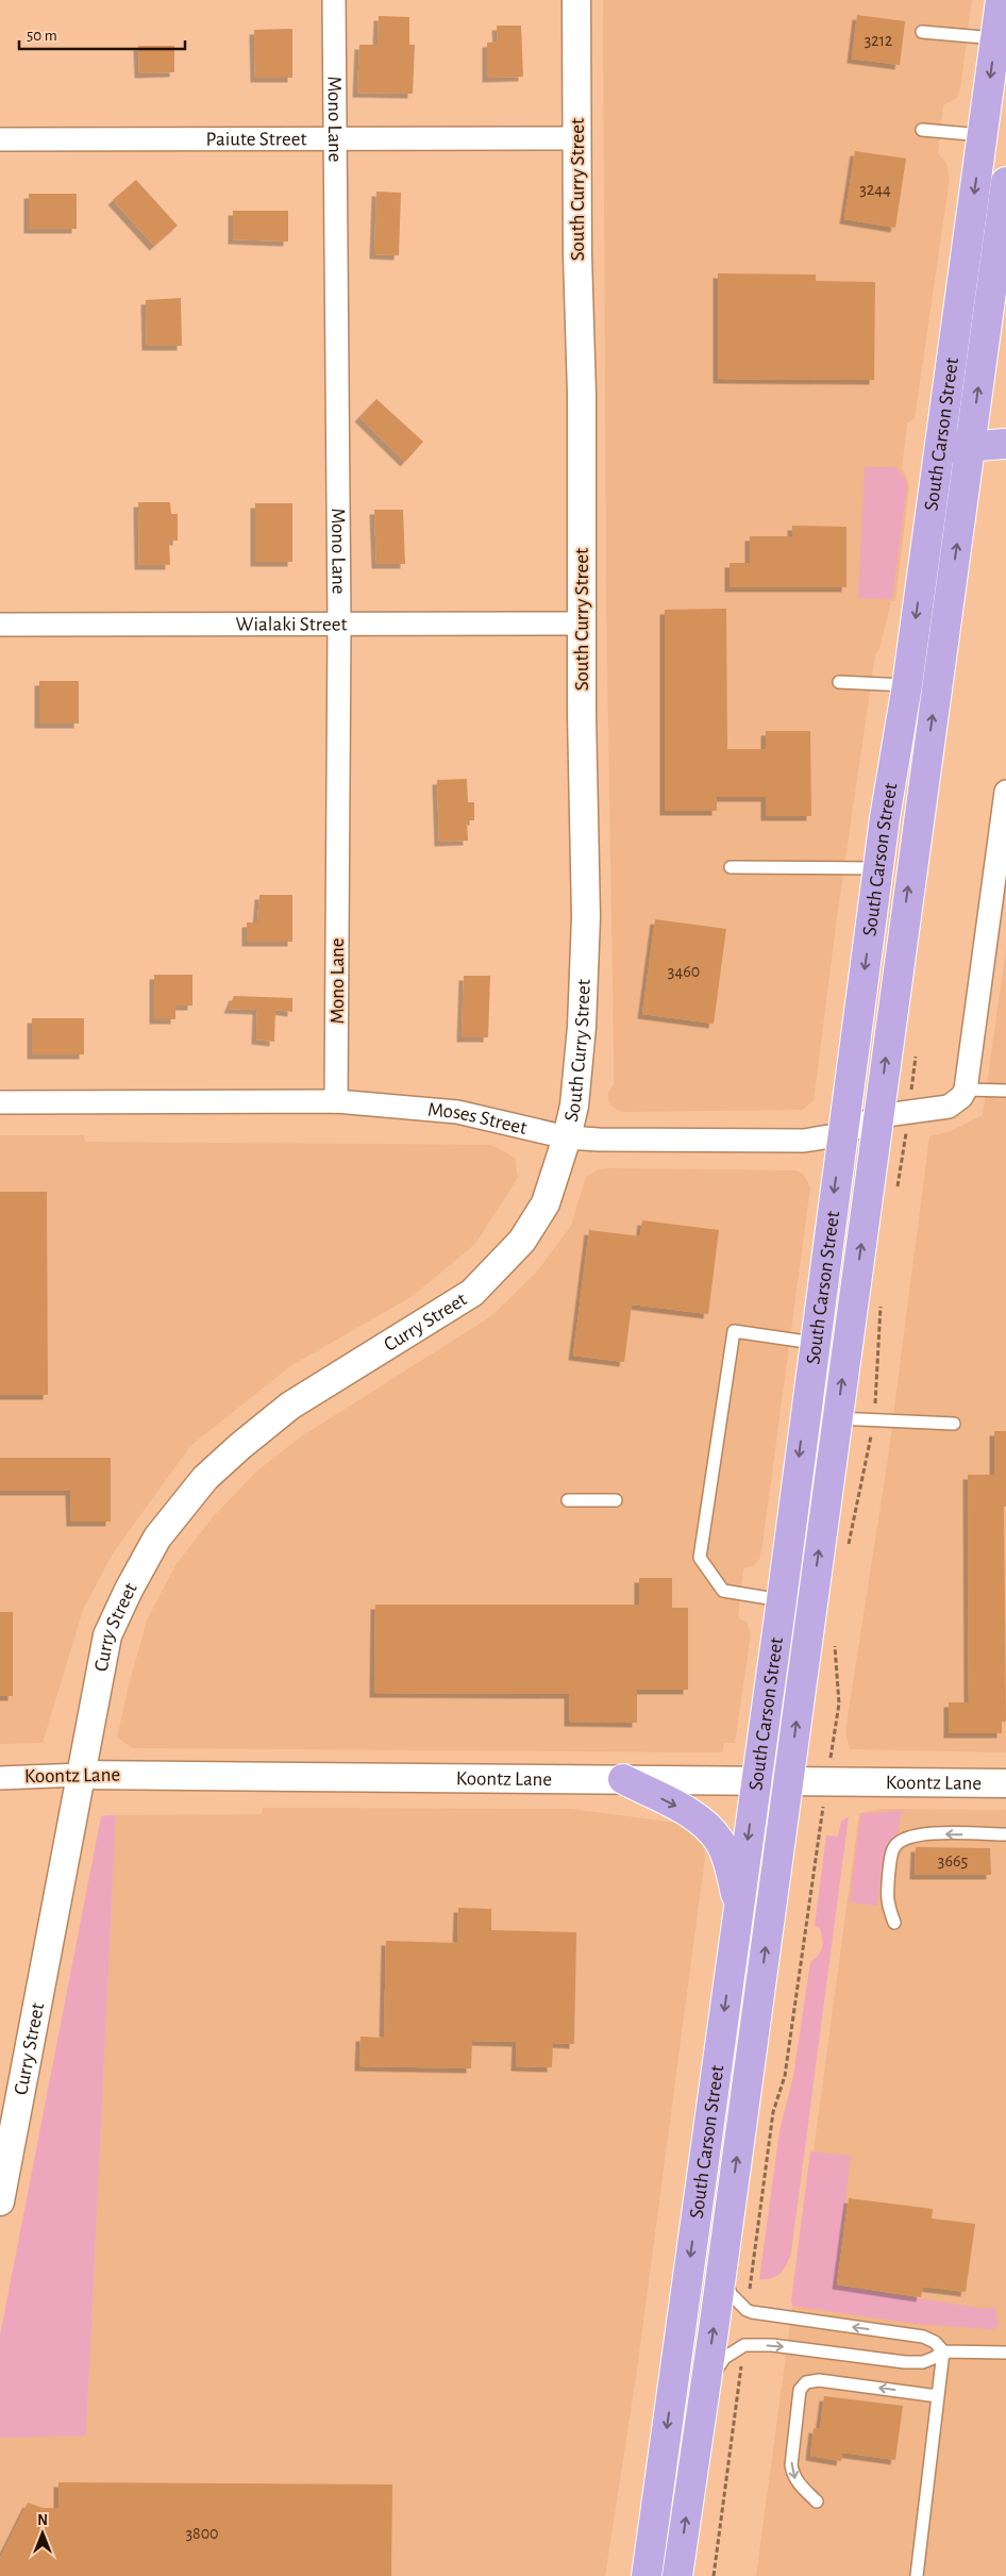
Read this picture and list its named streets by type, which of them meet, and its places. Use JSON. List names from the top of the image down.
{
  "streets": {
    "main road": ["South Carson Street"],
    "street": [
      "Mono Lane",
      "Paiute Street",
      "South Curry Street",
      "Wialaki Street",
      "Moses Street",
      "Curry Street",
      "Koontz Lane"
    ]
  },
  "crossings": [
    ["Mono Lane", "Paiute Street"],
    ["Mono Lane", "Wialaki Street"],
    ["Mono Lane", "Moses Street"],
    ["Paiute Street", "South Curry Street"],
    ["South Curry Street", "Wialaki Street"],
    ["South Curry Street", "Moses Street"],
    ["South Curry Street", "Curry Street"],
    ["South Carson Street", "Moses Street"],
    ["South Carson Street", "Koontz Lane"],
    ["Curry Street", "Koontz Lane"]
  ],
  "house_numbers": [
    "3212",
    "3244",
    "3460",
    "3665",
    "3800"
  ],
  "scale_bar": "50 m",
  "north": "top"
}
